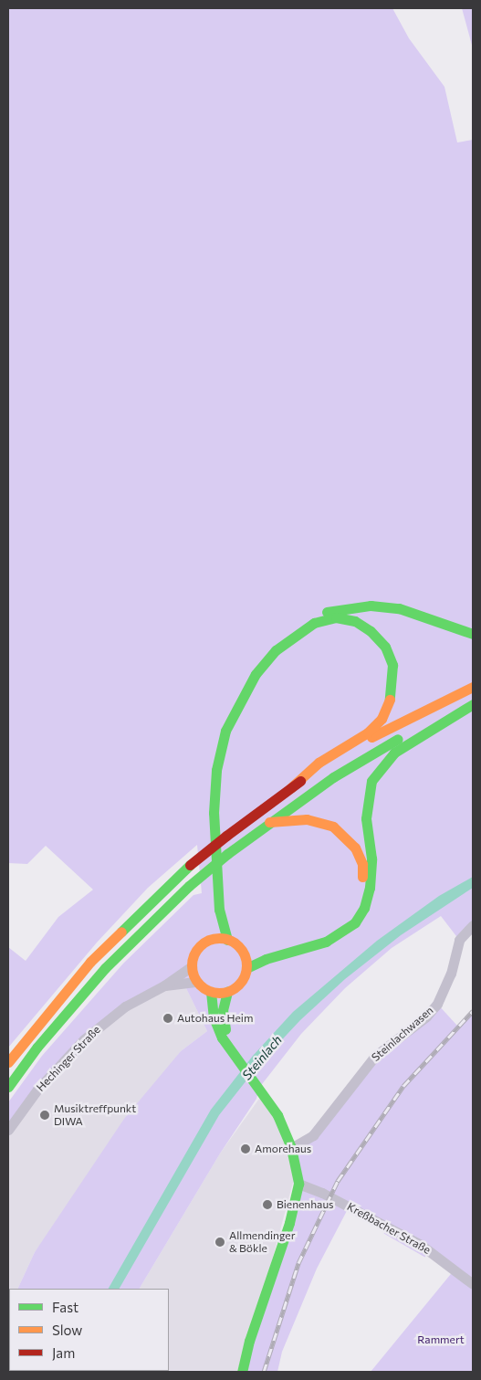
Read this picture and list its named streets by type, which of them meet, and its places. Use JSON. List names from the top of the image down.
{
  "streets": {
    "street": ["Steinlachwasen", "Hechinger Straße", "Kreßbacher Straße"]
  },
  "water": ["Steinlach"],
  "parks": ["Rammert"],
  "places": [
    "Autohaus Heim",
    "Musiktreffpunkt DIWA",
    "Amorehaus",
    "Bienenhaus",
    "Allmendinger & Bökle"
  ],
  "legend": ["Fast", "Slow", "Jam"]
}
